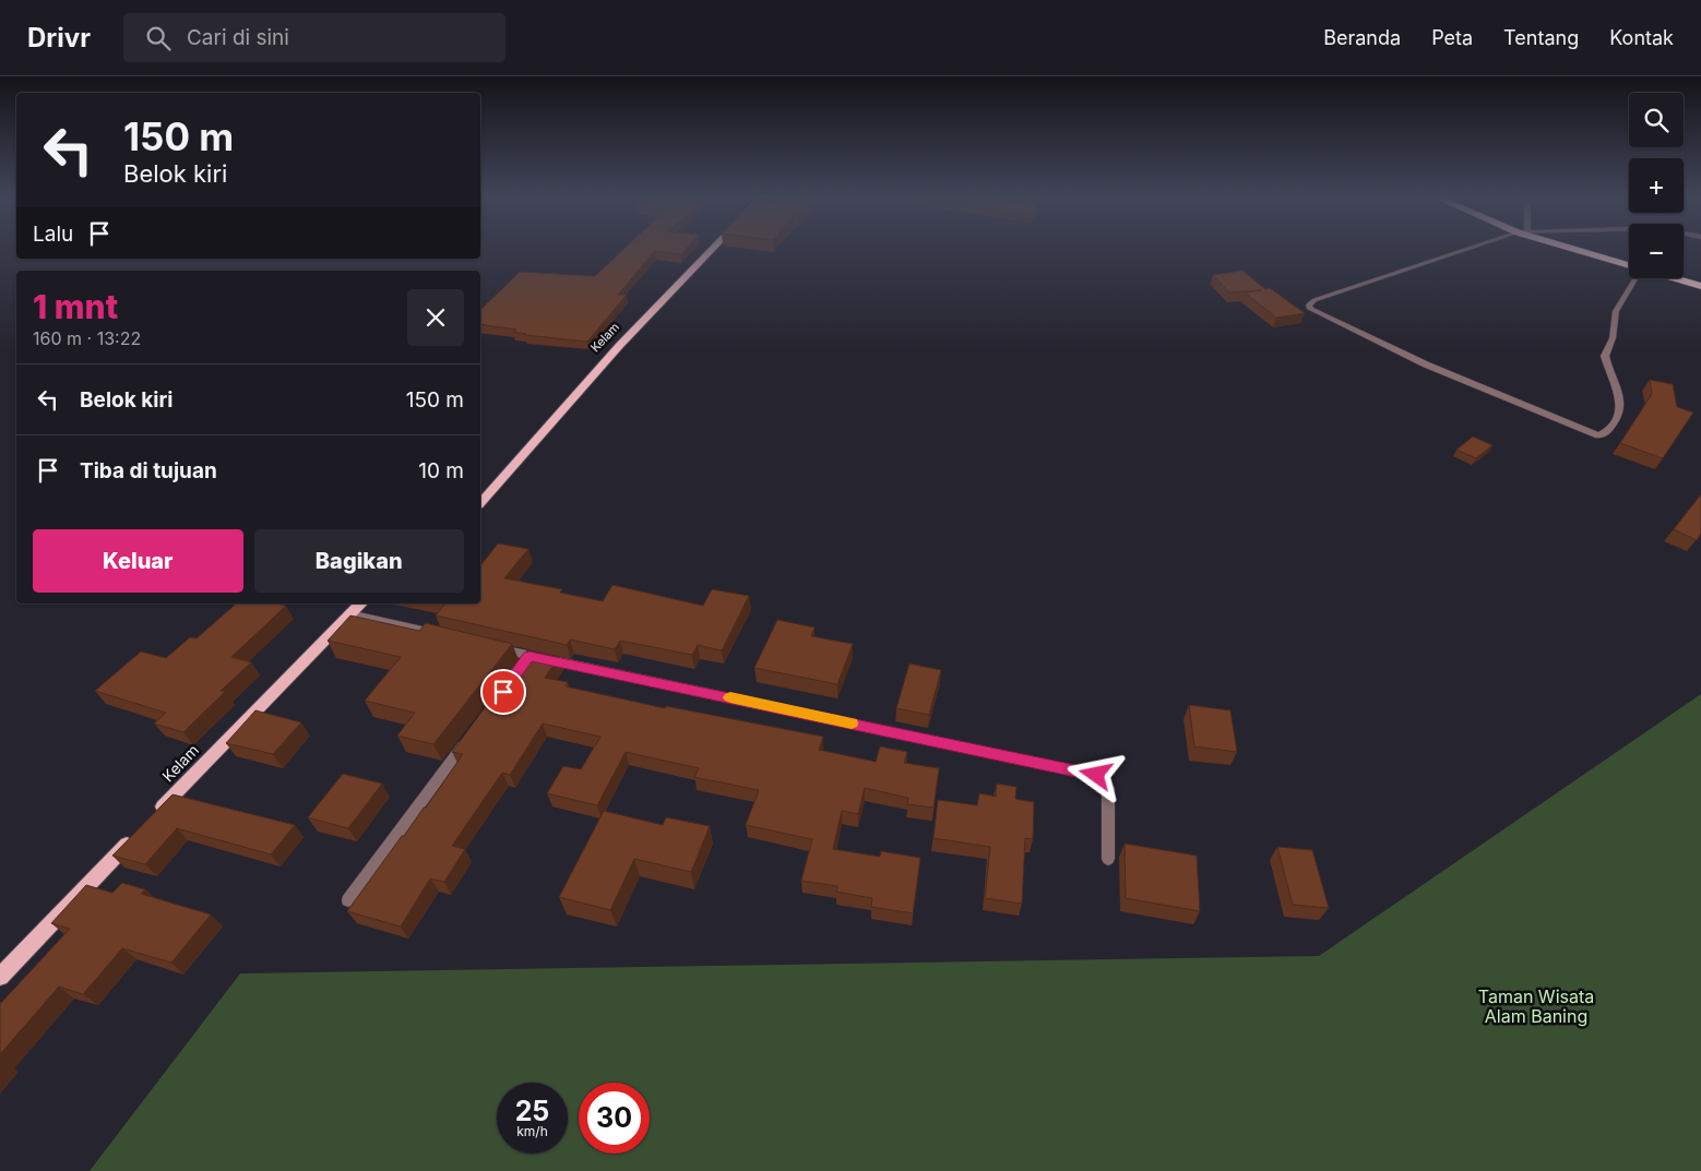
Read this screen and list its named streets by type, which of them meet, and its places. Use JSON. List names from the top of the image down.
{
  "streets": {
    "main road": ["Kelam"]
  },
  "parks": ["Taman Wisata Alam Baning"],
  "page": {
    "header": "Drivr",
    "search": "Cari di sini",
    "nav": [
      "Beranda",
      "Peta",
      "Tentang",
      "Kontak"
    ],
    "map_buttons": ["+", "−"],
    "turn": ["150 m", "Belok kiri"],
    "then": "Lalu",
    "heading": ["1 mnt", "160 m · 13:22"],
    "list": [
      {
        "name": "Belok kiri",
        "value": "150 m"
      },
      {
        "name": "Tiba di tujuan",
        "value": "10 m"
      }
    ],
    "buttons": ["Keluar", "Bagikan"],
    "speed": "25 km/h",
    "limit": "30"
  }
}
